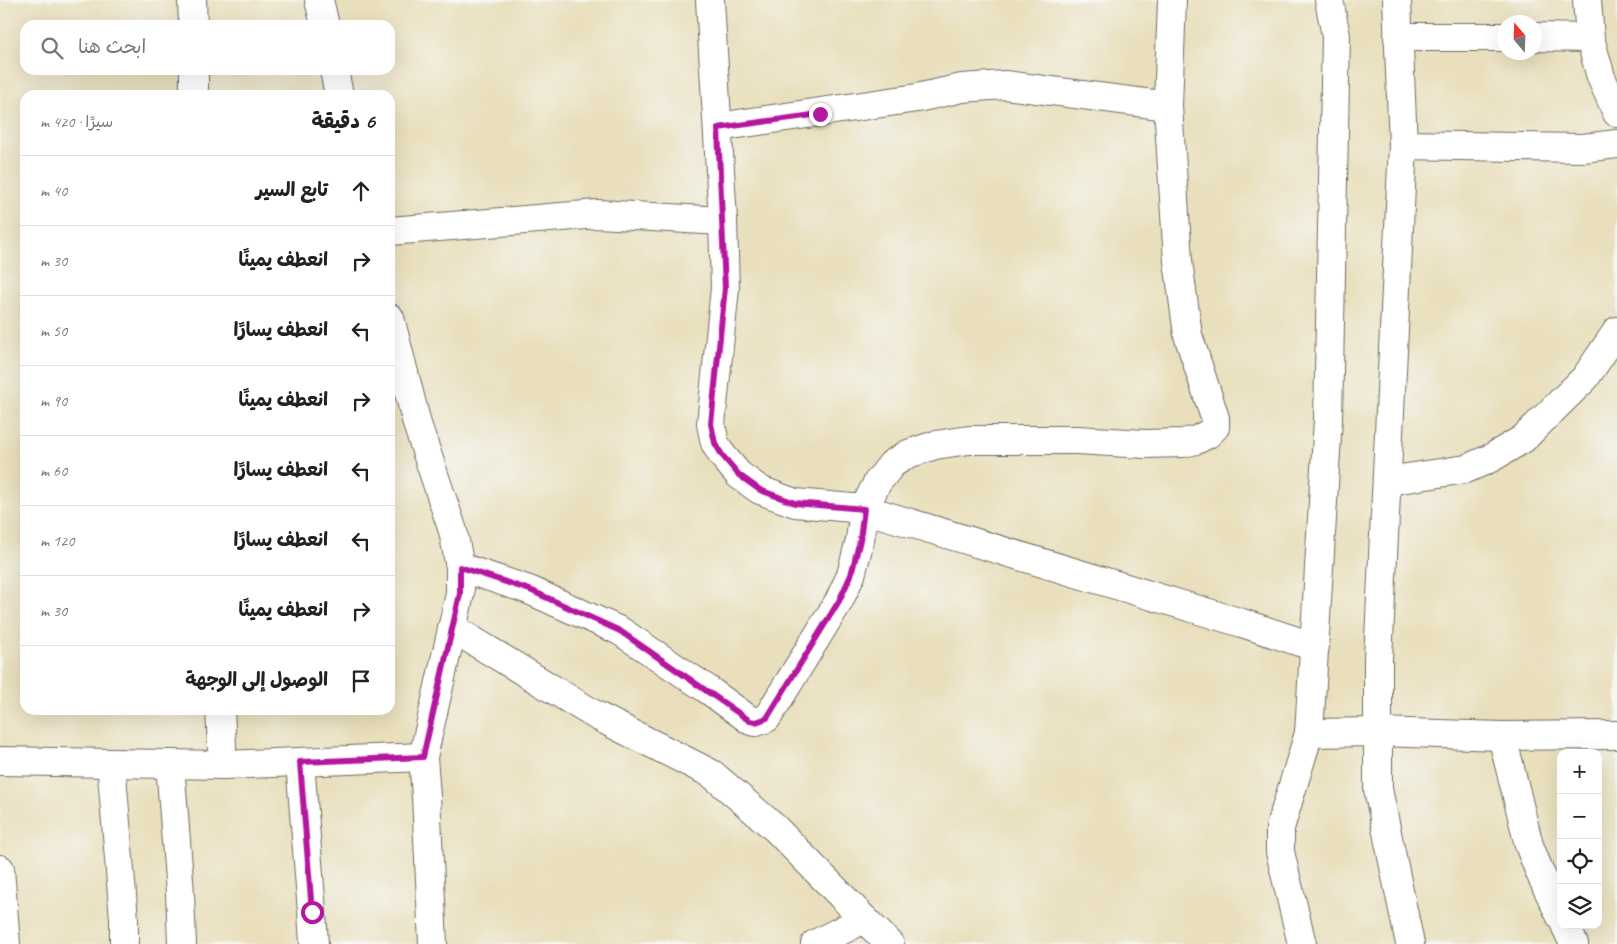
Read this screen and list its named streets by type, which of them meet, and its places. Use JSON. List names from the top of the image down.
{
  "north": "top",
  "page": {
    "search": "ابحث هنا",
    "heading": ["6 دقيقة", "سيرًا · 420 m"],
    "list": [
      ["تابع السير", "40 m"],
      ["انعطف يمينًا", "30 m"],
      ["انعطف يسارًا", "50 m"],
      ["انعطف يمينًا", "90 m"],
      ["انعطف يسارًا", "60 m"],
      ["انعطف يسارًا", "120 m"],
      ["انعطف يمينًا", "30 m"],
      "الوصول إلى الوجهة"
    ],
    "map_buttons": ["+", "−"]
  }
}
